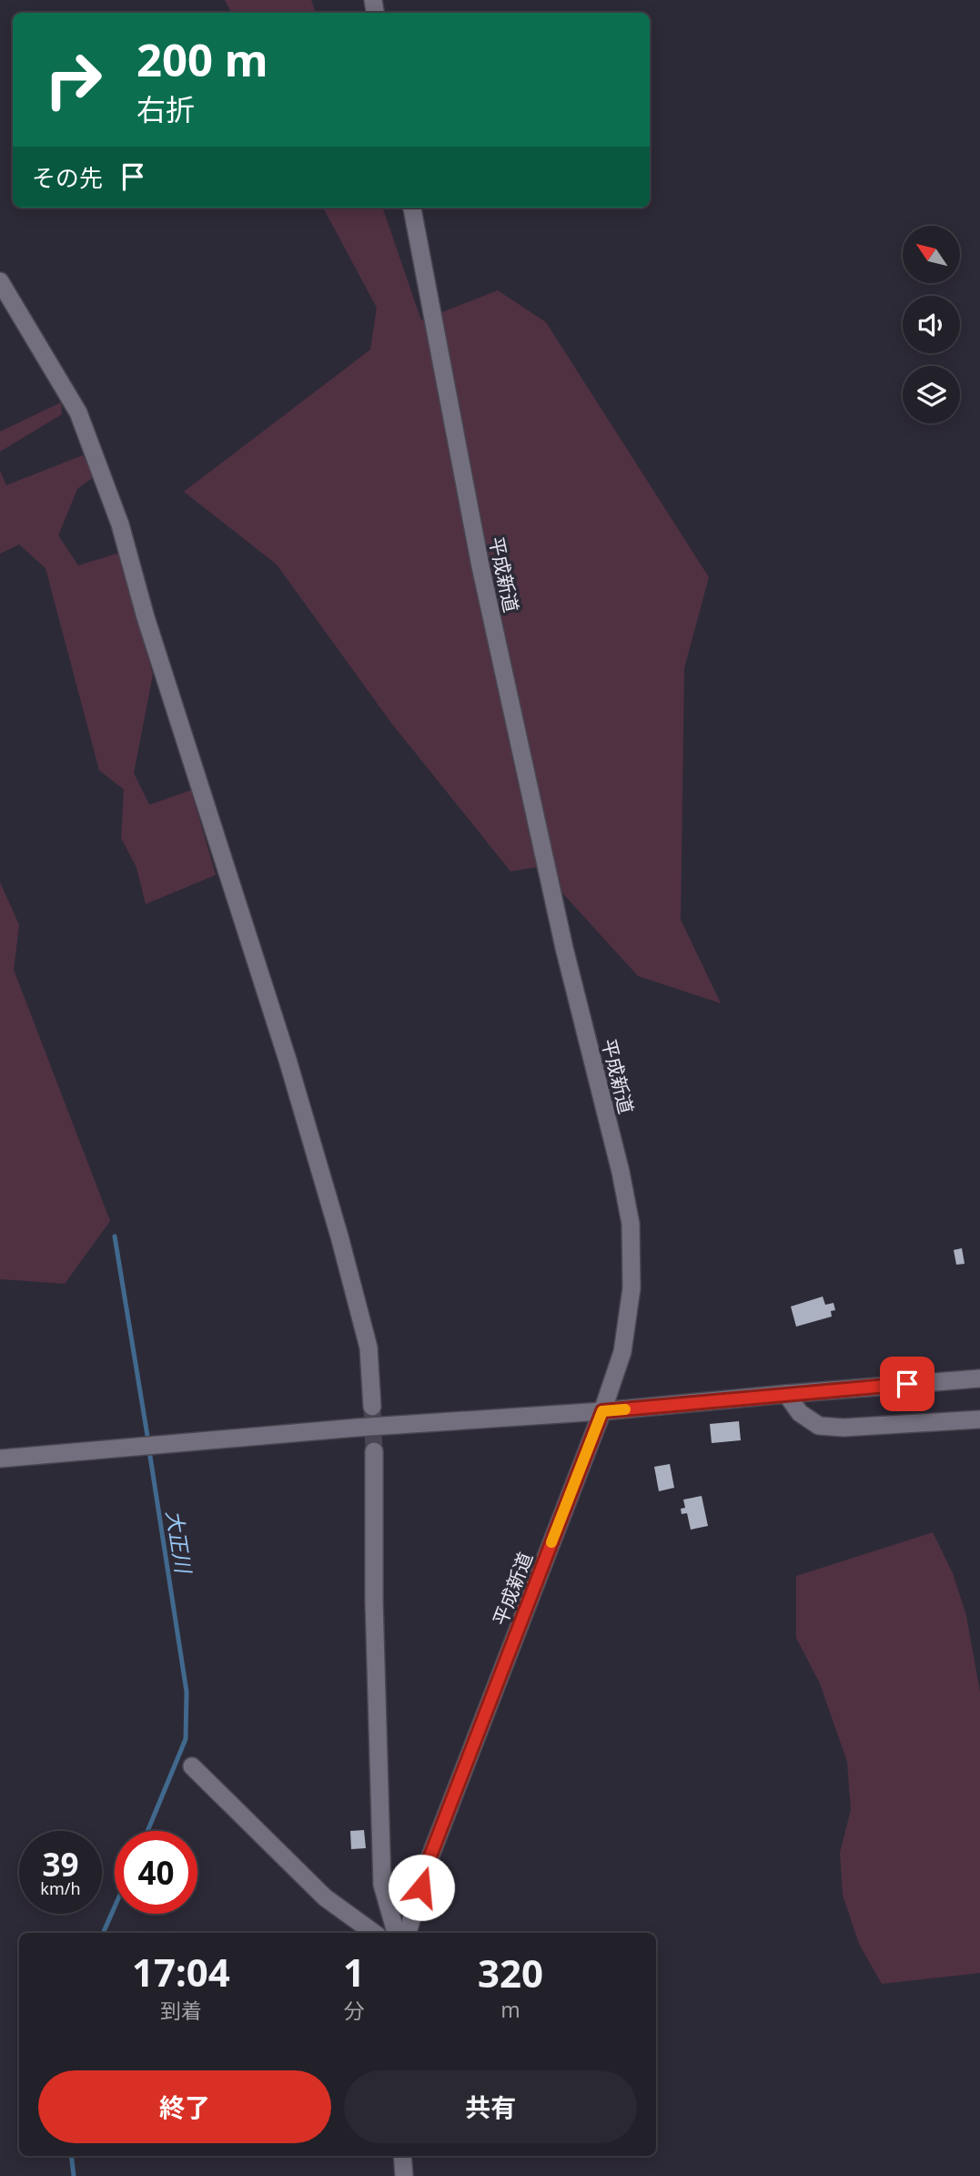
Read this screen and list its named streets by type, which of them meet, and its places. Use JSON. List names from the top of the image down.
{
  "streets": {
    "street": ["平成新道"]
  },
  "water": ["大正川"],
  "north": "top left",
  "page": {
    "turn": ["200 m", "右折"],
    "then": "その先",
    "speed": "39 km/h",
    "limit": "40",
    "eta": [
      "17:04",
      "到着",
      "1",
      "分",
      "320",
      "m"
    ],
    "buttons": ["終了", "共有"]
  }
}
